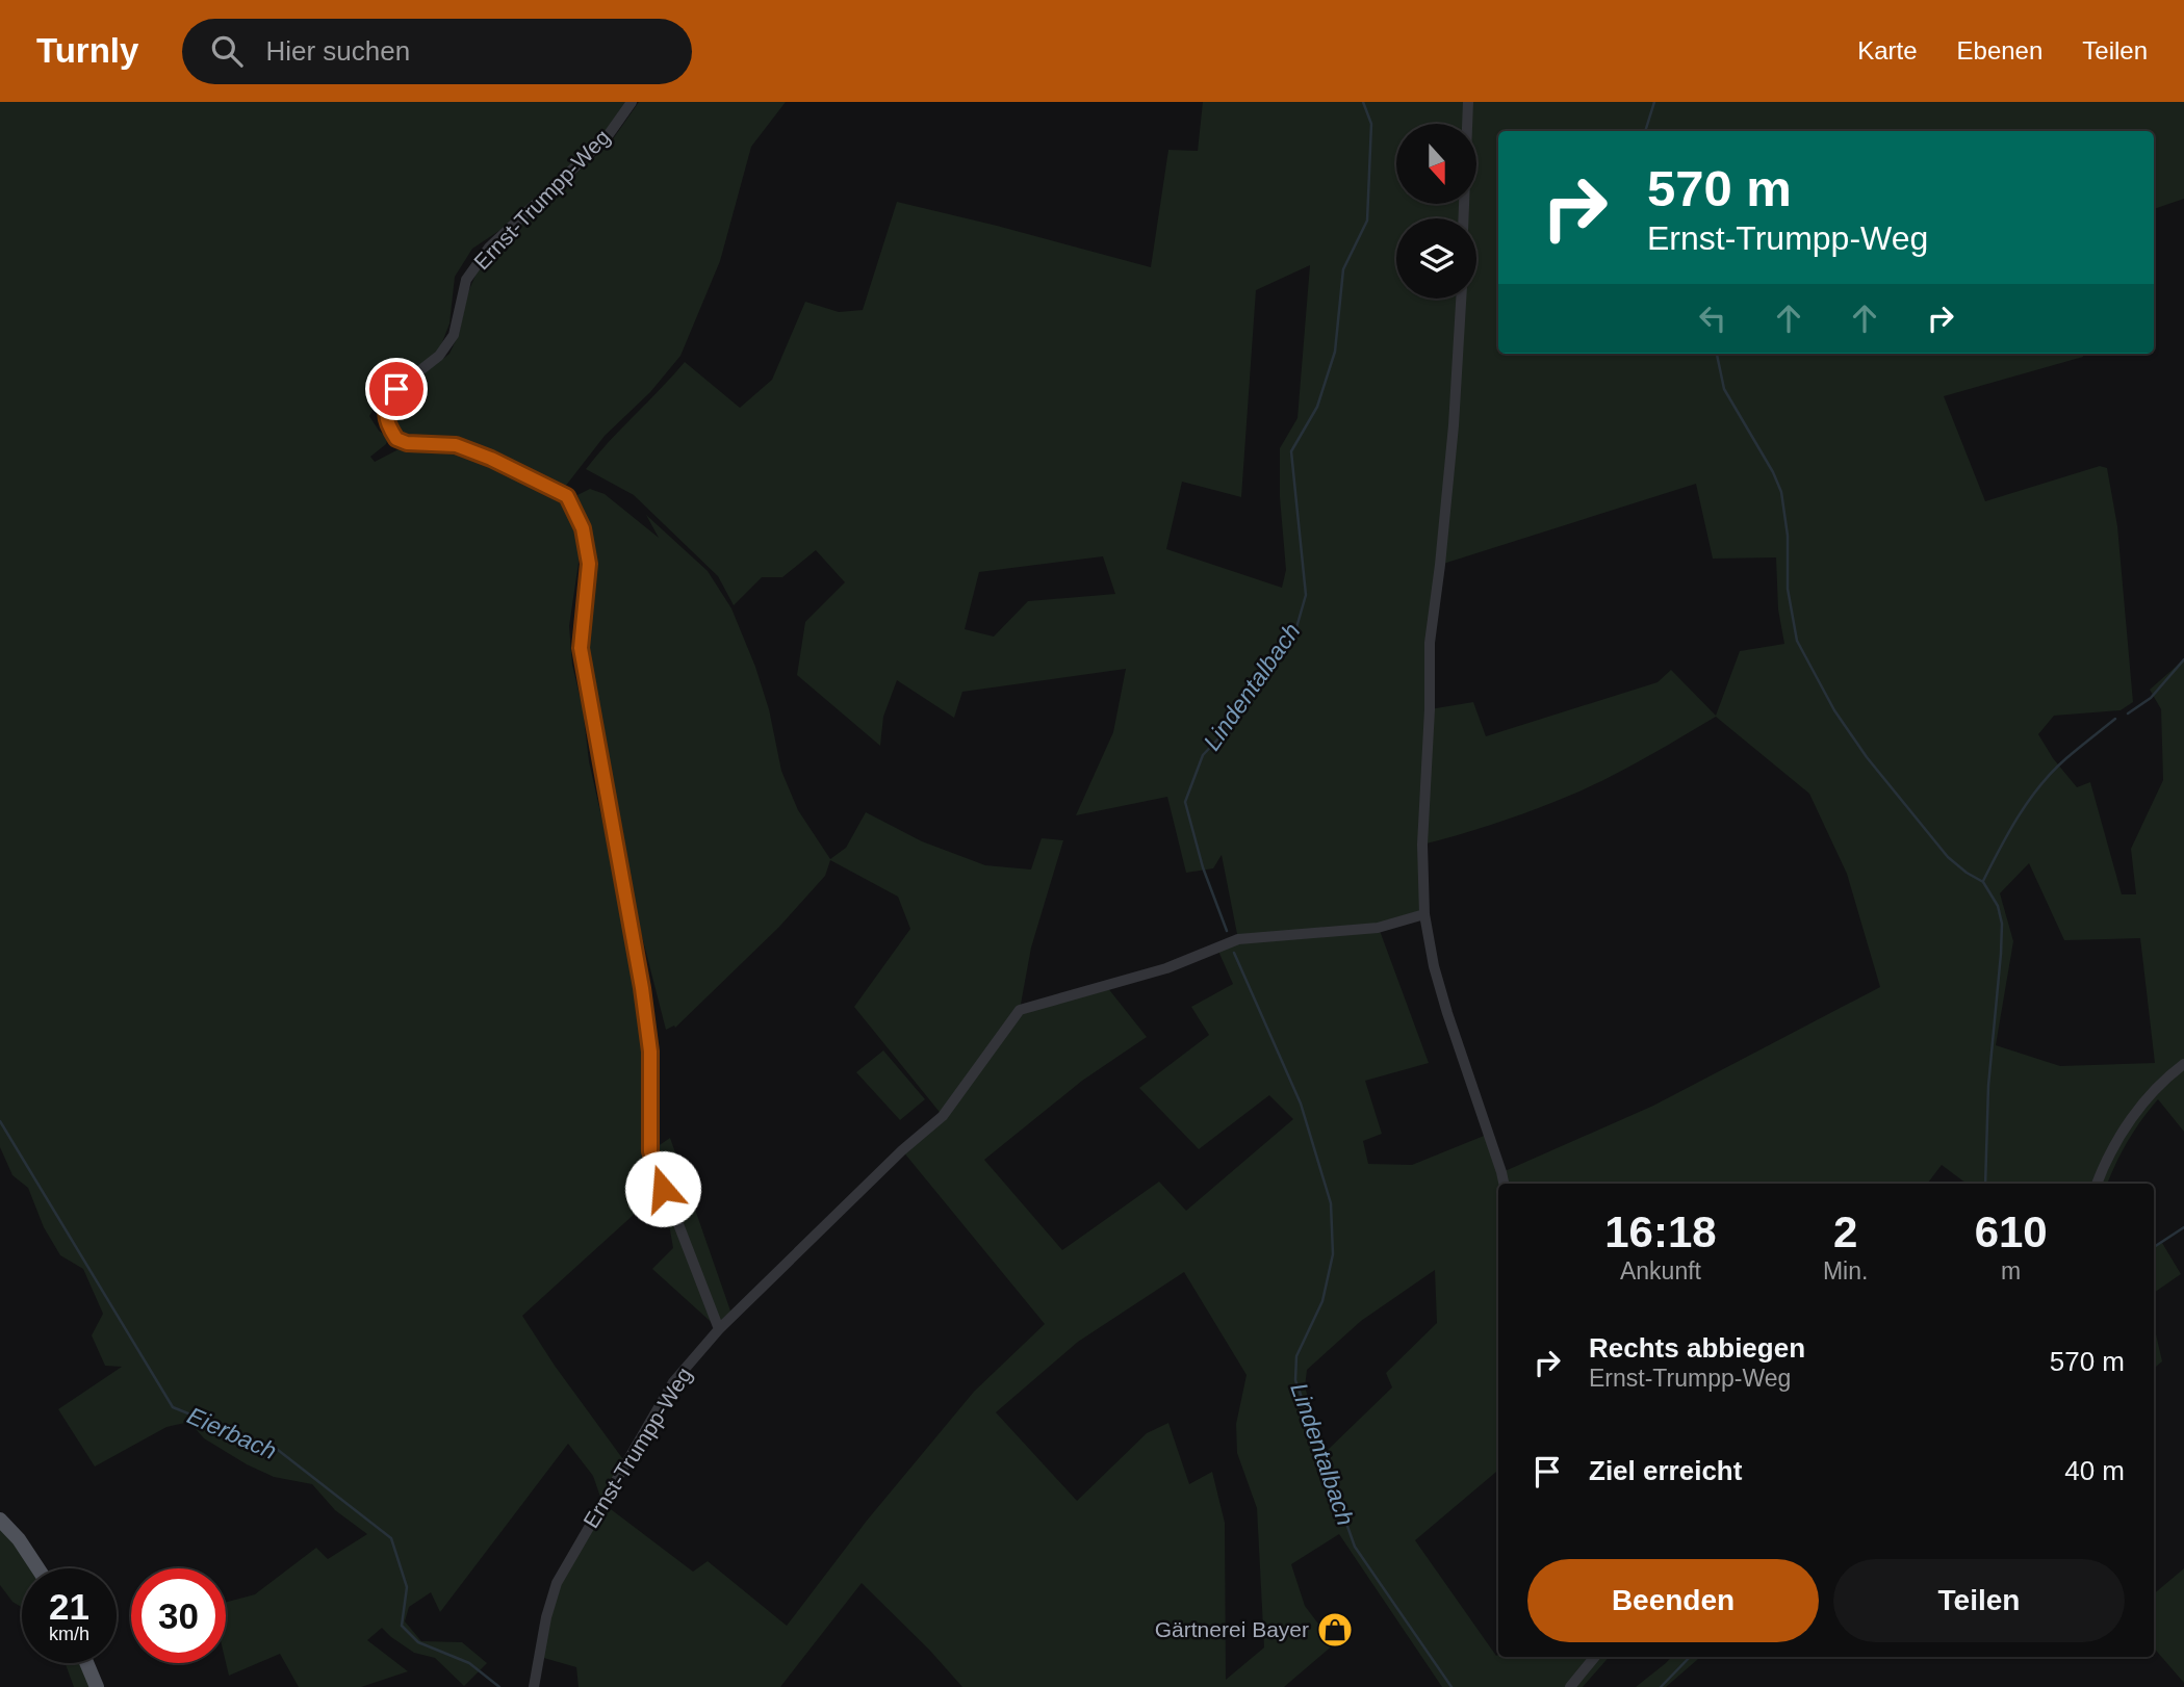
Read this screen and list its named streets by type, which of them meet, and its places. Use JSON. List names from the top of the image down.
{
  "streets": {
    "street": ["Ernst-Trumpp-Weg"]
  },
  "water": ["Lindentalbach", "Eierbach"],
  "places": {
    "shop": ["Gärtnerei Bayer"]
  },
  "north": "bottom",
  "page": {
    "header": "Turnly",
    "search": "Hier suchen",
    "nav": ["Karte", "Ebenen", "Teilen"],
    "turn": ["570 m", "Ernst-Trumpp-Weg"],
    "eta": [
      "16:18",
      "Ankunft",
      "2",
      "Min.",
      "610",
      "m"
    ],
    "list": [
      {
        "name": "Rechts abbiegen",
        "note": "Ernst-Trumpp-Weg",
        "value": "570 m"
      },
      {
        "name": "Ziel erreicht",
        "value": "40 m"
      }
    ],
    "buttons": ["Beenden", "Teilen"],
    "speed": "21 km/h",
    "limit": "30"
  }
}
